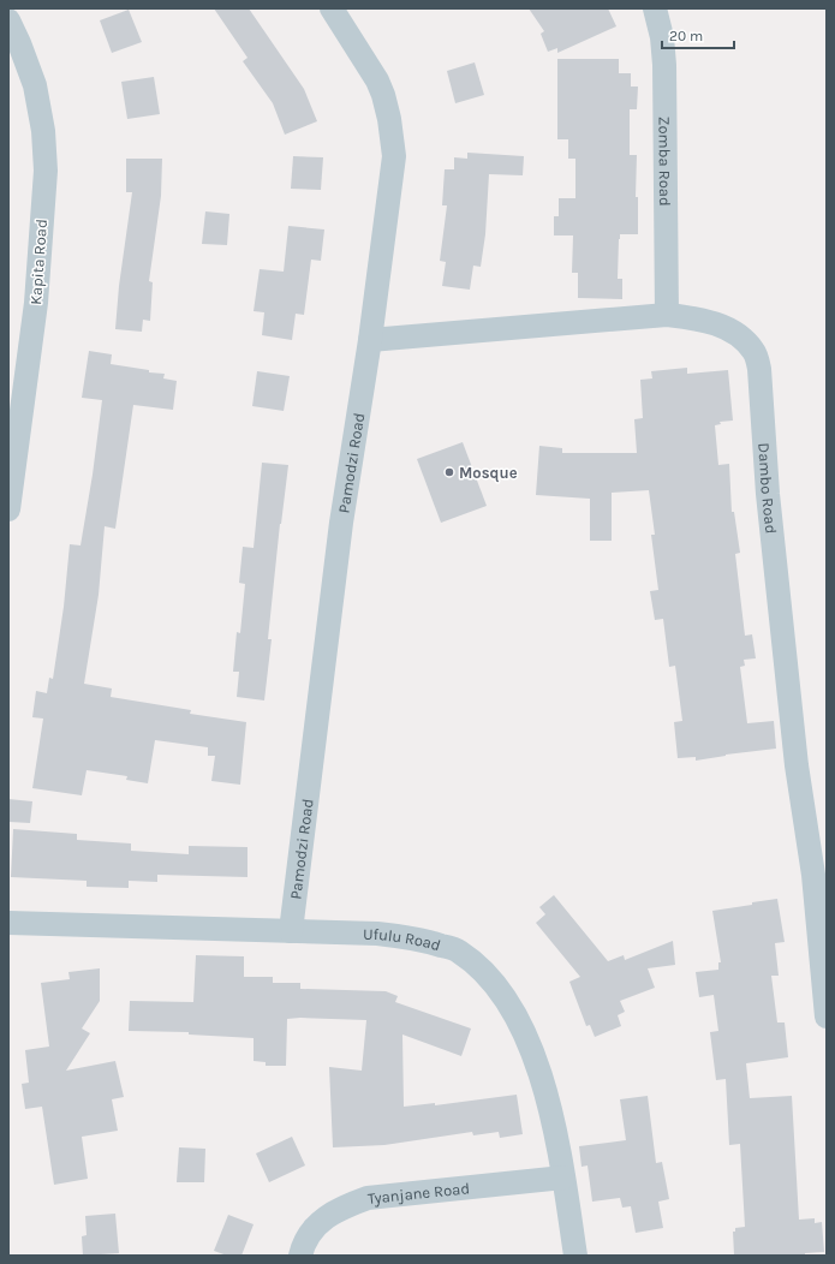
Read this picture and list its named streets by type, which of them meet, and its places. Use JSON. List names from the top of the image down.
{
  "streets": {
    "street": [
      "Zomba Road",
      "Kapita Road",
      "Pamodzi Road",
      "Dambo Road",
      "Ufulu Road",
      "Tyanjane Road"
    ]
  },
  "crossings": [
    ["Zomba Road", "Dambo Road"],
    ["Pamodzi Road", "Dambo Road"],
    ["Pamodzi Road", "Ufulu Road"],
    ["Ufulu Road", "Tyanjane Road"]
  ],
  "places": ["Mosque"],
  "scale_bar": "20 m"
}
